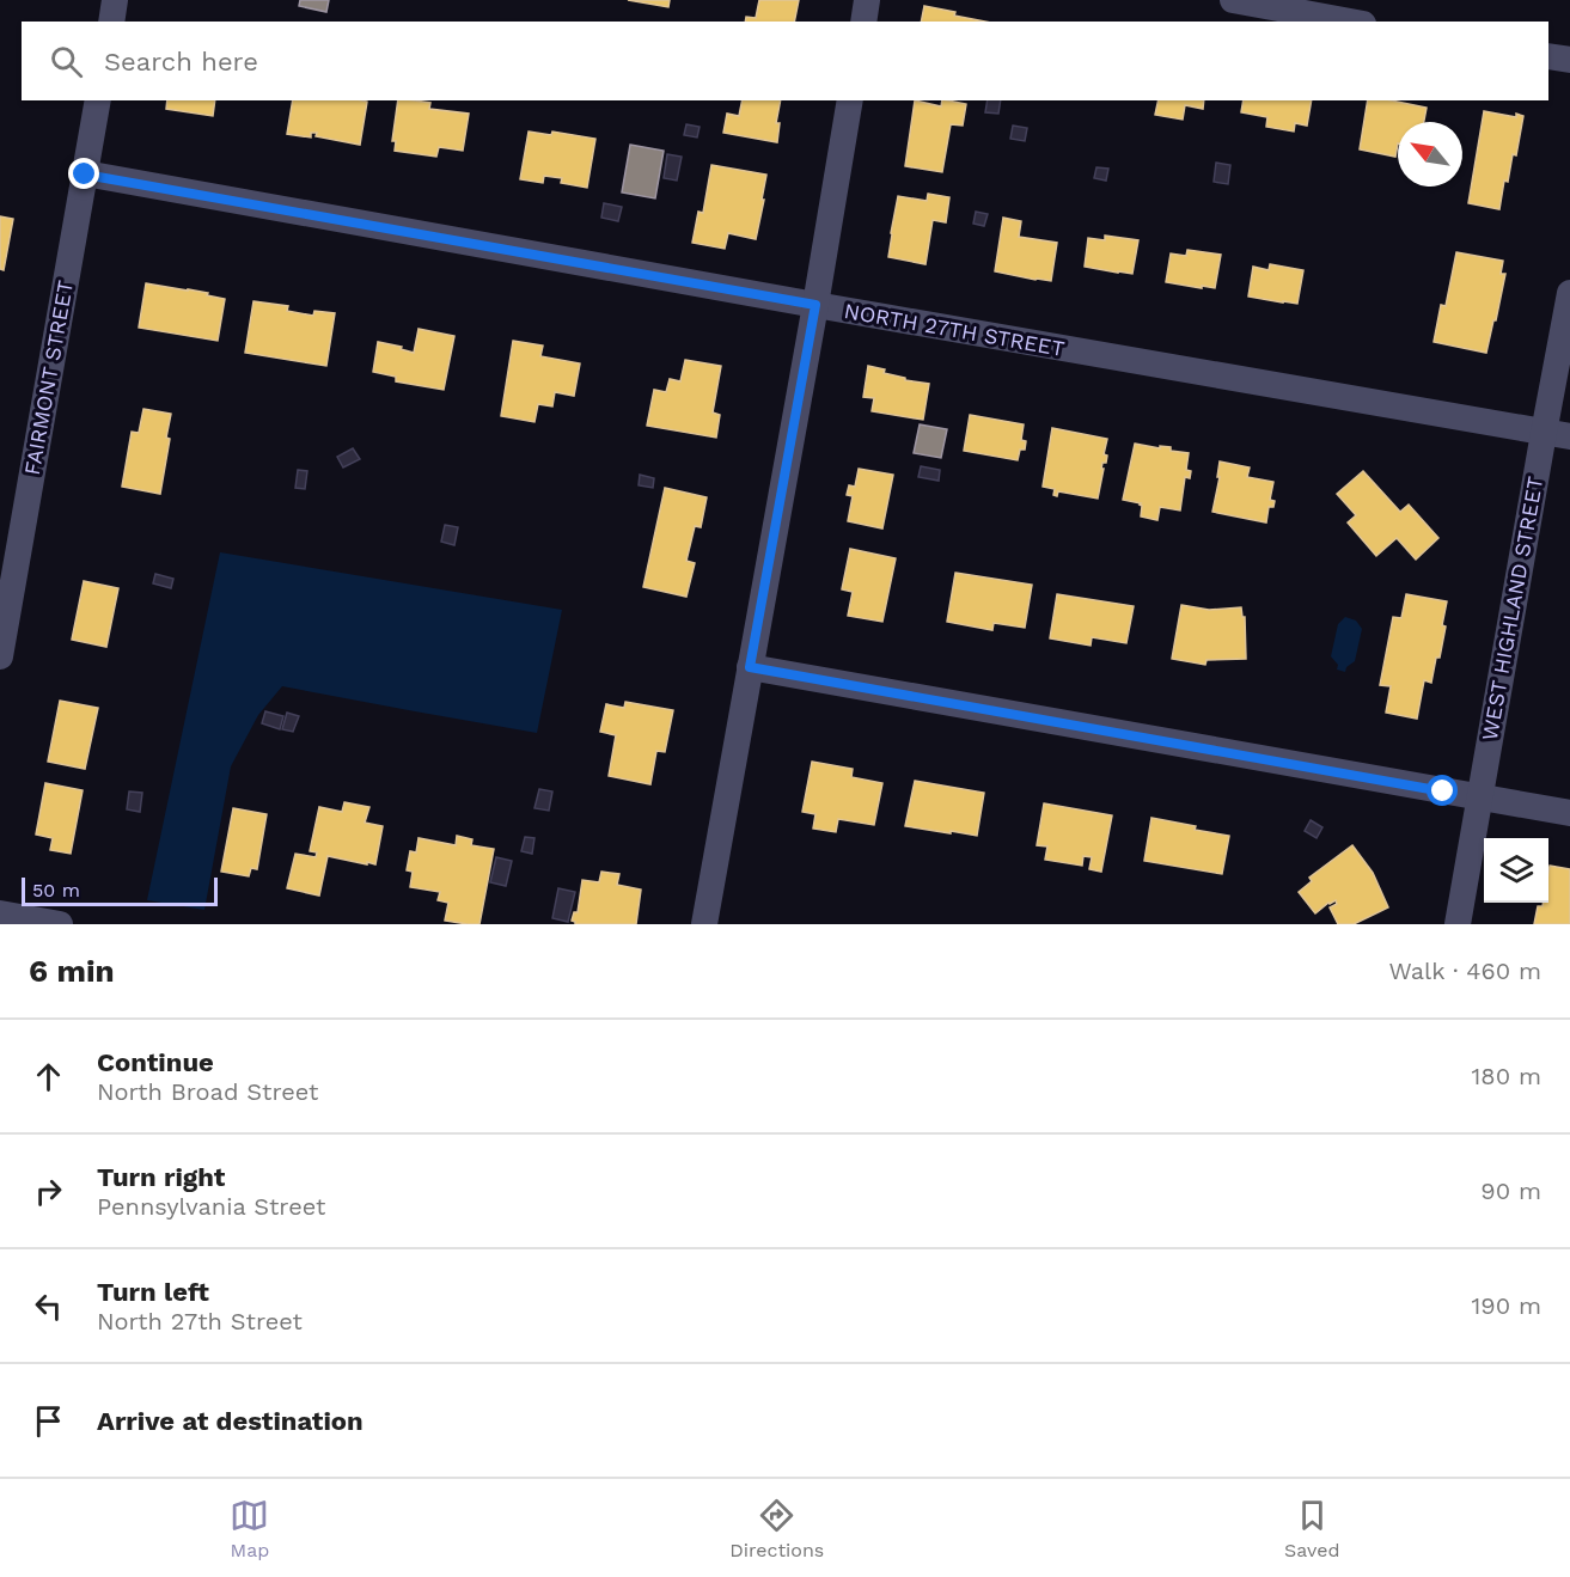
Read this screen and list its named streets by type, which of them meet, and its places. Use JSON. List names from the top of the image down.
{
  "streets": {
    "street": ["NORTH 27TH STREET", "FAIRMONT STREET", "WEST HIGHLAND STREET"]
  },
  "crossings": [
    ["NORTH 27TH STREET", "FAIRMONT STREET"],
    ["NORTH 27TH STREET", "WEST HIGHLAND STREET"]
  ],
  "scale_bar": "50 m",
  "north": "top left",
  "page": {
    "search": "Search here",
    "scale": "50 m",
    "heading": ["6 min", "Walk · 460 m"],
    "list": [
      ["Continue", "North Broad Street", "180 m"],
      ["Turn right", "Pennsylvania Street", "90 m"],
      ["Turn left", "North 27th Street", "190 m"],
      "Arrive at destination"
    ],
    "nav": ["Map", "Directions", "Saved"]
  }
}
